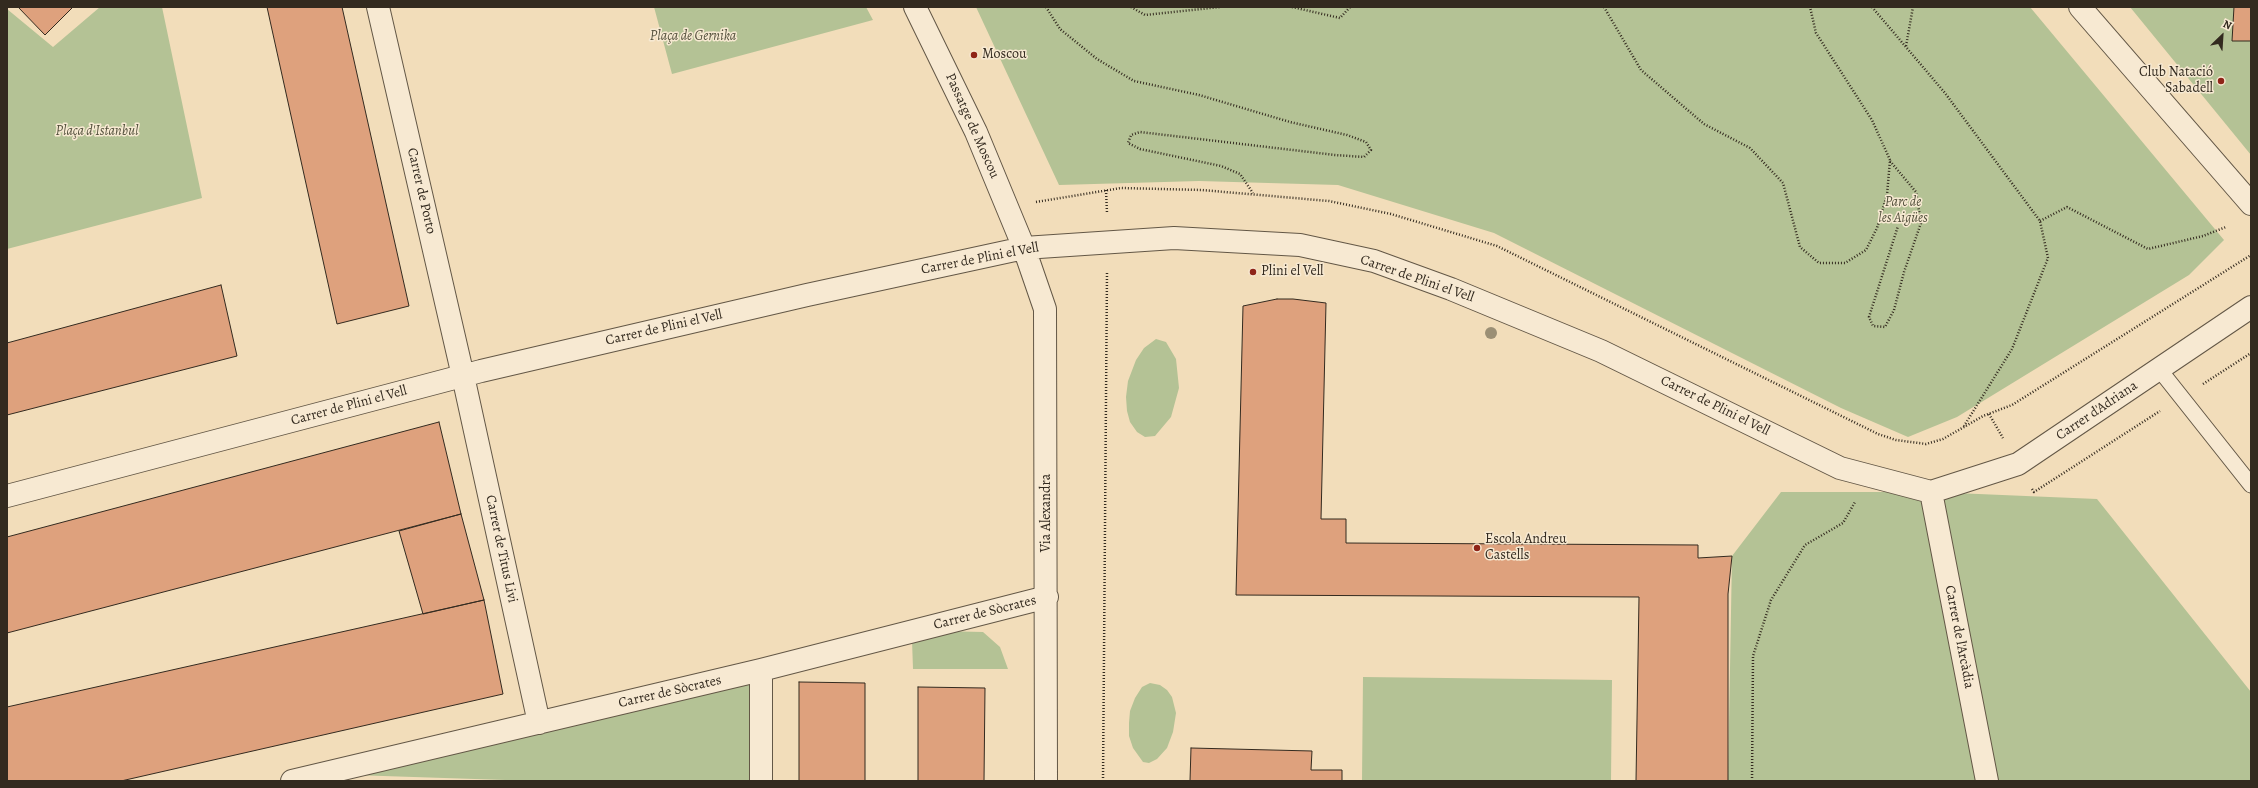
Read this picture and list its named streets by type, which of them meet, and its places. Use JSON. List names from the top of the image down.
{
  "streets": {
    "street": [
      "Passatge de Moscou",
      "Carrer de Porto",
      "Carrer de Plini el Vell",
      "Carrer d'Adriana",
      "Via Alexandra",
      "Carrer de Titus Livi",
      "Carrer de Sòcrates",
      "Carrer de l'Arcàdia"
    ]
  },
  "crossings": [
    ["Passatge de Moscou", "Carrer de Plini el Vell"],
    ["Passatge de Moscou", "Via Alexandra"],
    ["Carrer de Porto", "Carrer de Plini el Vell"],
    ["Carrer de Porto", "Carrer de Titus Livi"],
    ["Carrer de Plini el Vell", "Carrer d'Adriana"],
    ["Carrer de Plini el Vell", "Via Alexandra"],
    ["Carrer de Plini el Vell", "Carrer de Titus Livi"],
    ["Carrer de Plini el Vell", "Carrer de l'Arcàdia"],
    ["Carrer d'Adriana", "Carrer de l'Arcàdia"],
    ["Via Alexandra", "Carrer de Sòcrates"],
    ["Carrer de Titus Livi", "Carrer de Sòcrates"]
  ],
  "parks": ["Plaça de Gernika", "Plaça d'Istanbul", "Parc de les Aigües"],
  "places": [
    "Moscou",
    "Club Natació Sabadell",
    "Plini el Vell",
    "Escola Andreu Castells"
  ],
  "north": "top right"
}
